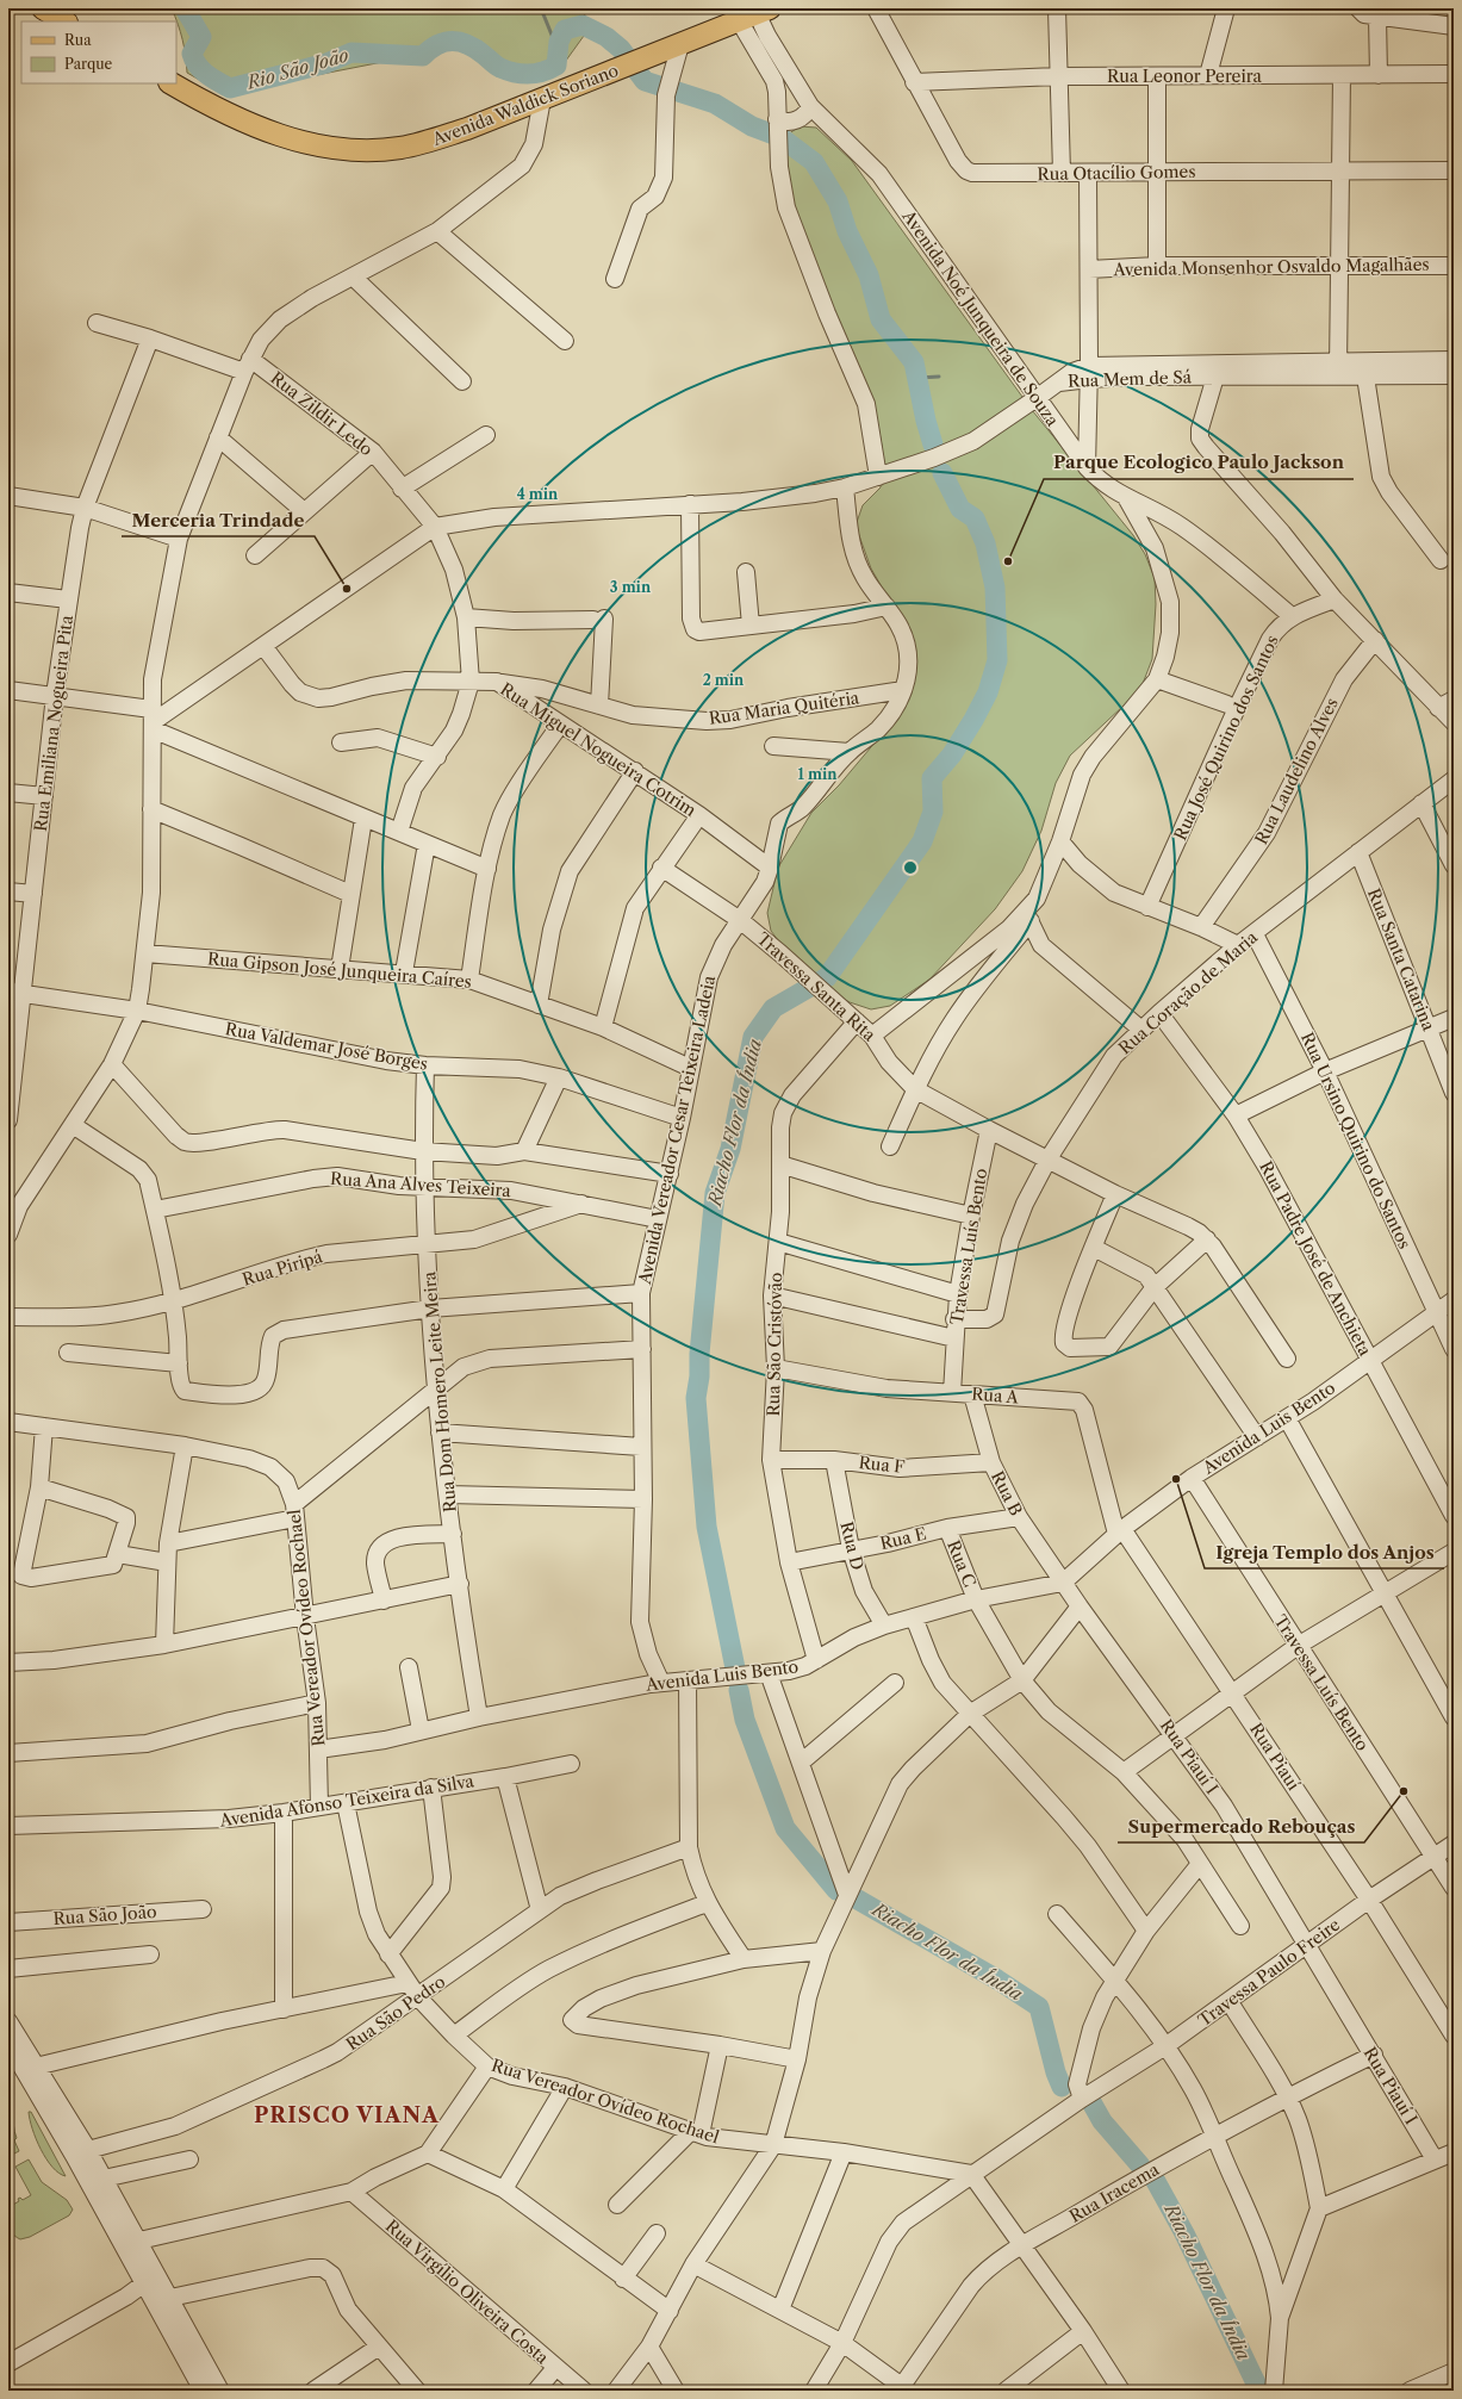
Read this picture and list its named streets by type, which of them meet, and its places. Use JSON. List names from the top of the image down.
{
  "streets": {
    "main road": ["Avenida Waldick Soriano"],
    "street": [
      "Rua Leonor Pereira",
      "Rua Otacílio Gomes",
      "Avenida Monsenhor Osvaldo Magalhães",
      "Avenida Noé Junqueira de Souza",
      "Rua Mem de Sá",
      "Rua Zildir Ledo",
      "Rua Maria Quitéria",
      "Rua Emiliana Nogueira Pita",
      "Rua José Quirino dos Santos",
      "Rua Miguel Nogueira Cotrim",
      "Rua Laudelino Alves",
      "Rua Santa Catarina",
      "Rua Gipson José Junqueira Caíres",
      "Travessa Santa Rita",
      "Rua Coração de Maria",
      "Rua Valdemar José Borges",
      "Avenida Vereador Cesar Teixeira Ladeia",
      "Rua Ursino Quirino do Santos",
      "Rua Ana Alves Teixeira",
      "Travessa Luís Bento",
      "Rua Padre José de Anchieta",
      "Rua Piripá",
      "Rua São Cristóvão",
      "Rua Dom Homero Leite Meira",
      "Rua A",
      "Avenida Luis Bento",
      "Rua F",
      "Rua B",
      "Rua E",
      "Rua D",
      "Rua C",
      "Rua Vereador Ovídeo Rochael",
      "Rua Piauí I",
      "Rua Piauí",
      "Avenida Afonso Teixeira da Silva",
      "Rua São João",
      "Travessa Paulo Freire",
      "Rua São Pedro",
      "Rua Iracema",
      "Rua Virgílio Oliveira Costa"
    ]
  },
  "crossings": [
    ["Rua Leonor Pereira", "Rua Otacílio Gomes"],
    ["Avenida Waldick Soriano", "Avenida Noé Junqueira de Souza"],
    ["Avenida Noé Junqueira de Souza", "Rua Mem de Sá"],
    ["Avenida Noé Junqueira de Souza", "Travessa Santa Rita"],
    ["Rua Mem de Sá", "Rua Zildir Ledo"],
    ["Rua Mem de Sá", "Avenida Vereador Cesar Teixeira Ladeia"],
    ["Rua Zildir Ledo", "Rua Emiliana Nogueira Pita"],
    ["Rua Zildir Ledo", "Rua Miguel Nogueira Cotrim"],
    ["Rua Maria Quitéria", "Rua Miguel Nogueira Cotrim"],
    ["Rua Maria Quitéria", "Avenida Vereador Cesar Teixeira Ladeia"],
    ["Rua Emiliana Nogueira Pita", "Rua Valdemar José Borges"],
    ["Rua Miguel Nogueira Cotrim", "Avenida Vereador Cesar Teixeira Ladeia"],
    ["Rua Santa Catarina", "Rua Coração de Maria"],
    ["Rua Gipson José Junqueira Caíres", "Avenida Vereador Cesar Teixeira Ladeia"],
    ["Travessa Santa Rita", "Rua Coração de Maria"],
    ["Travessa Santa Rita", "Avenida Vereador Cesar Teixeira Ladeia"],
    ["Travessa Santa Rita", "Travessa Luís Bento"],
    ["Travessa Santa Rita", "Rua São Cristóvão"],
    ["Rua Coração de Maria", "Rua Ursino Quirino do Santos"],
    ["Rua Coração de Maria", "Travessa Luís Bento"],
    ["Rua Coração de Maria", "Rua Padre José de Anchieta"],
    ["Rua Valdemar José Borges", "Avenida Vereador Cesar Teixeira Ladeia"],
    ["Rua Valdemar José Borges", "Rua Dom Homero Leite Meira"],
    ["Avenida Vereador Cesar Teixeira Ladeia", "Rua Ana Alves Teixeira"],
    ["Avenida Vereador Cesar Teixeira Ladeia", "Avenida Luis Bento"],
    ["Rua Ursino Quirino do Santos", "Avenida Luis Bento"],
    ["Rua Ana Alves Teixeira", "Rua Piripá"],
    ["Rua Ana Alves Teixeira", "Rua Dom Homero Leite Meira"],
    ["Travessa Luís Bento", "Rua A"],
    ["Travessa Luís Bento", "Avenida Luis Bento"],
    ["Travessa Luís Bento", "Travessa Paulo Freire"],
    ["Rua Padre José de Anchieta", "Avenida Luis Bento"],
    ["Rua Piripá", "Rua Dom Homero Leite Meira"],
    ["Rua São Cristóvão", "Rua A"],
    ["Rua São Cristóvão", "Avenida Luis Bento"],
    ["Rua São Cristóvão", "Rua F"],
    ["Rua São Cristóvão", "Rua E"],
    ["Rua Dom Homero Leite Meira", "Avenida Luis Bento"],
    ["Rua A", "Avenida Luis Bento"],
    ["Rua A", "Rua B"],
    ["Rua A", "Rua Piauí"],
    ["Avenida Luis Bento", "Rua B"],
    ["Avenida Luis Bento", "Rua D"],
    ["Avenida Luis Bento", "Rua C"],
    ["Avenida Luis Bento", "Rua Vereador Ovídeo Rochael"],
    ["Avenida Luis Bento", "Rua Piauí I"],
    ["Avenida Luis Bento", "Rua Piauí"],
    ["Rua F", "Rua B"],
    ["Rua F", "Rua D"],
    ["Rua B", "Rua E"],
    ["Rua B", "Rua Piauí I"],
    ["Rua E", "Rua D"],
    ["Rua E", "Rua C"],
    ["Rua Vereador Ovídeo Rochael", "Avenida Afonso Teixeira da Silva"],
    ["Rua Vereador Ovídeo Rochael", "Travessa Paulo Freire"],
    ["Rua Vereador Ovídeo Rochael", "Rua São Pedro"],
    ["Rua Piauí I", "Travessa Paulo Freire"],
    ["Rua Piauí I", "Rua Iracema"],
    ["Rua Piauí", "Travessa Paulo Freire"]
  ],
  "districts": ["PRISCO VIANA"],
  "water": ["Rio São João", "Riacho Flor da Índia"],
  "places": [
    "Parque Ecologico Paulo Jackson",
    "Merceria Trindade",
    "Igreja Templo dos Anjos",
    "Supermercado Rebouças"
  ],
  "legend": ["Rua", "Parque"],
  "rings": [
    "4 min",
    "3 min",
    "2 min",
    "1 min"
  ]
}
